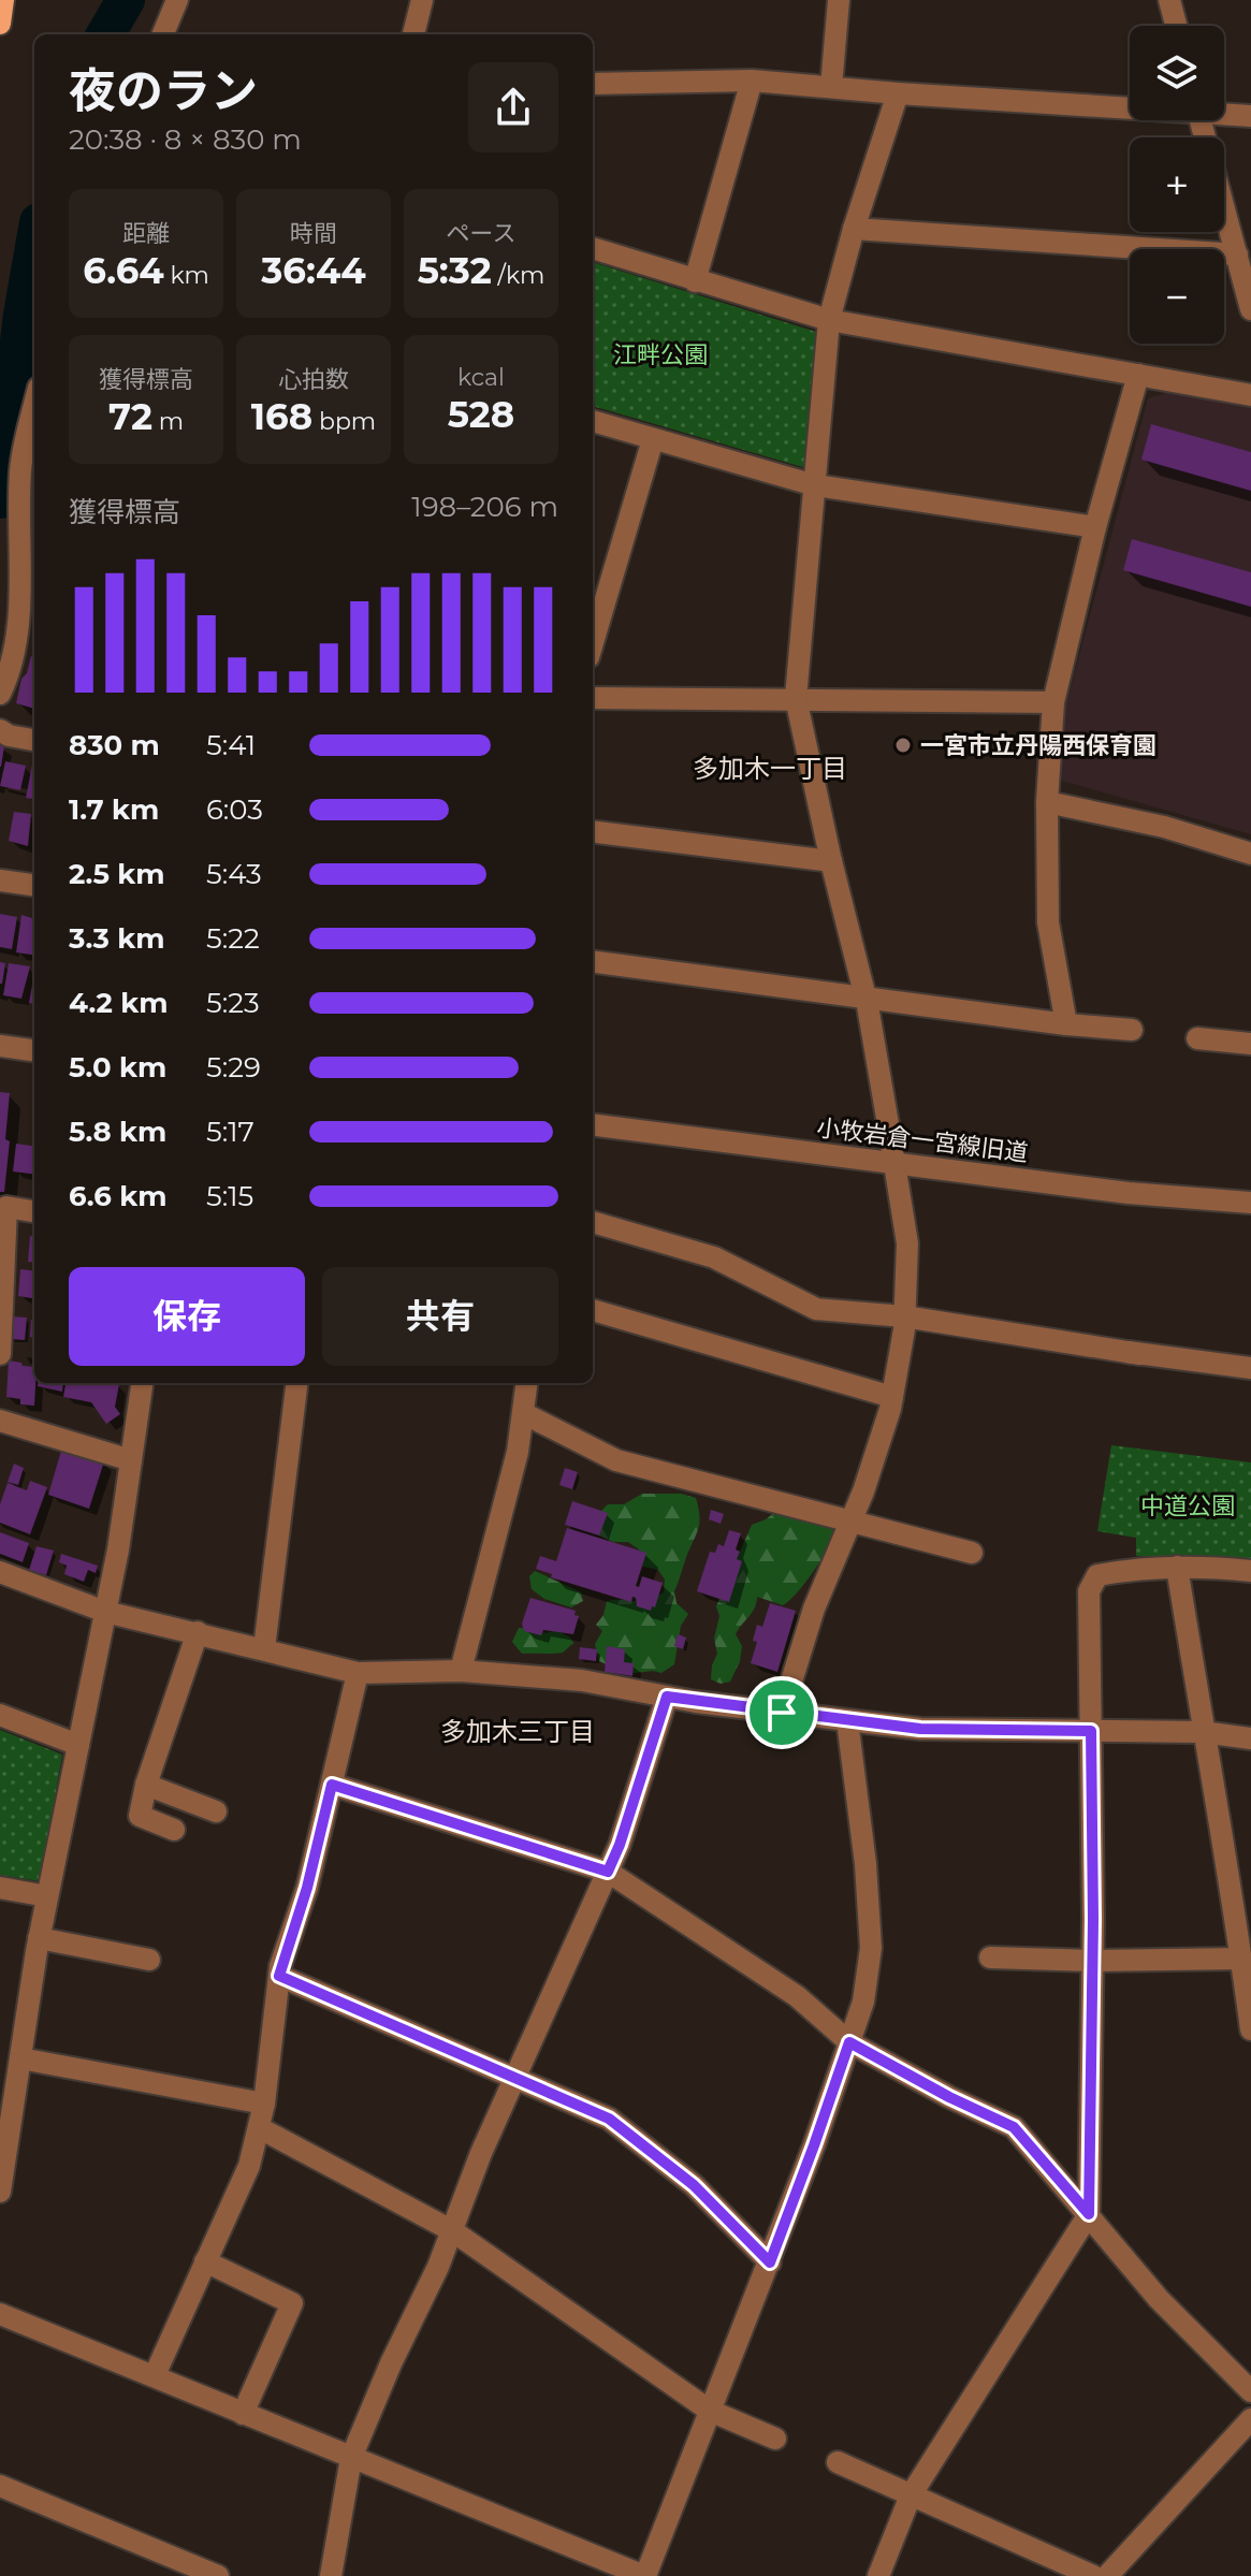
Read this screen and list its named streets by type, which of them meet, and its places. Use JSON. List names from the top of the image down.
{
  "streets": {
    "street": ["小牧岩倉一宮線旧道"]
  },
  "districts": ["多加木一丁目", "多加木三丁目"],
  "parks": ["江畔公園", "中道公園"],
  "places": ["一宮市立丹陽西保育園"],
  "page": {
    "map_buttons": ["+", "−"],
    "heading": ["夜のラン", "20:38 · 8 × 830 m"],
    "stats": [
      ["距離", "6.64 km"],
      ["時間", "36:44"],
      ["ペース", "5:32 /km"],
      ["獲得標高", "72 m"],
      ["心拍数", "168 bpm"],
      ["kcal", "528"]
    ],
    "chart": ["獲得標高", "198–206 m"],
    "list": [
      {
        "name": "830 m",
        "note": "5:41"
      },
      {
        "name": "1.7 km",
        "note": "6:03"
      },
      {
        "name": "2.5 km",
        "note": "5:43"
      },
      {
        "name": "3.3 km",
        "note": "5:22"
      },
      {
        "name": "4.2 km",
        "note": "5:23"
      },
      {
        "name": "5.0 km",
        "note": "5:29"
      },
      {
        "name": "5.8 km",
        "note": "5:17"
      },
      {
        "name": "6.6 km",
        "note": "5:15"
      }
    ],
    "buttons": ["保存", "共有"]
  }
}
